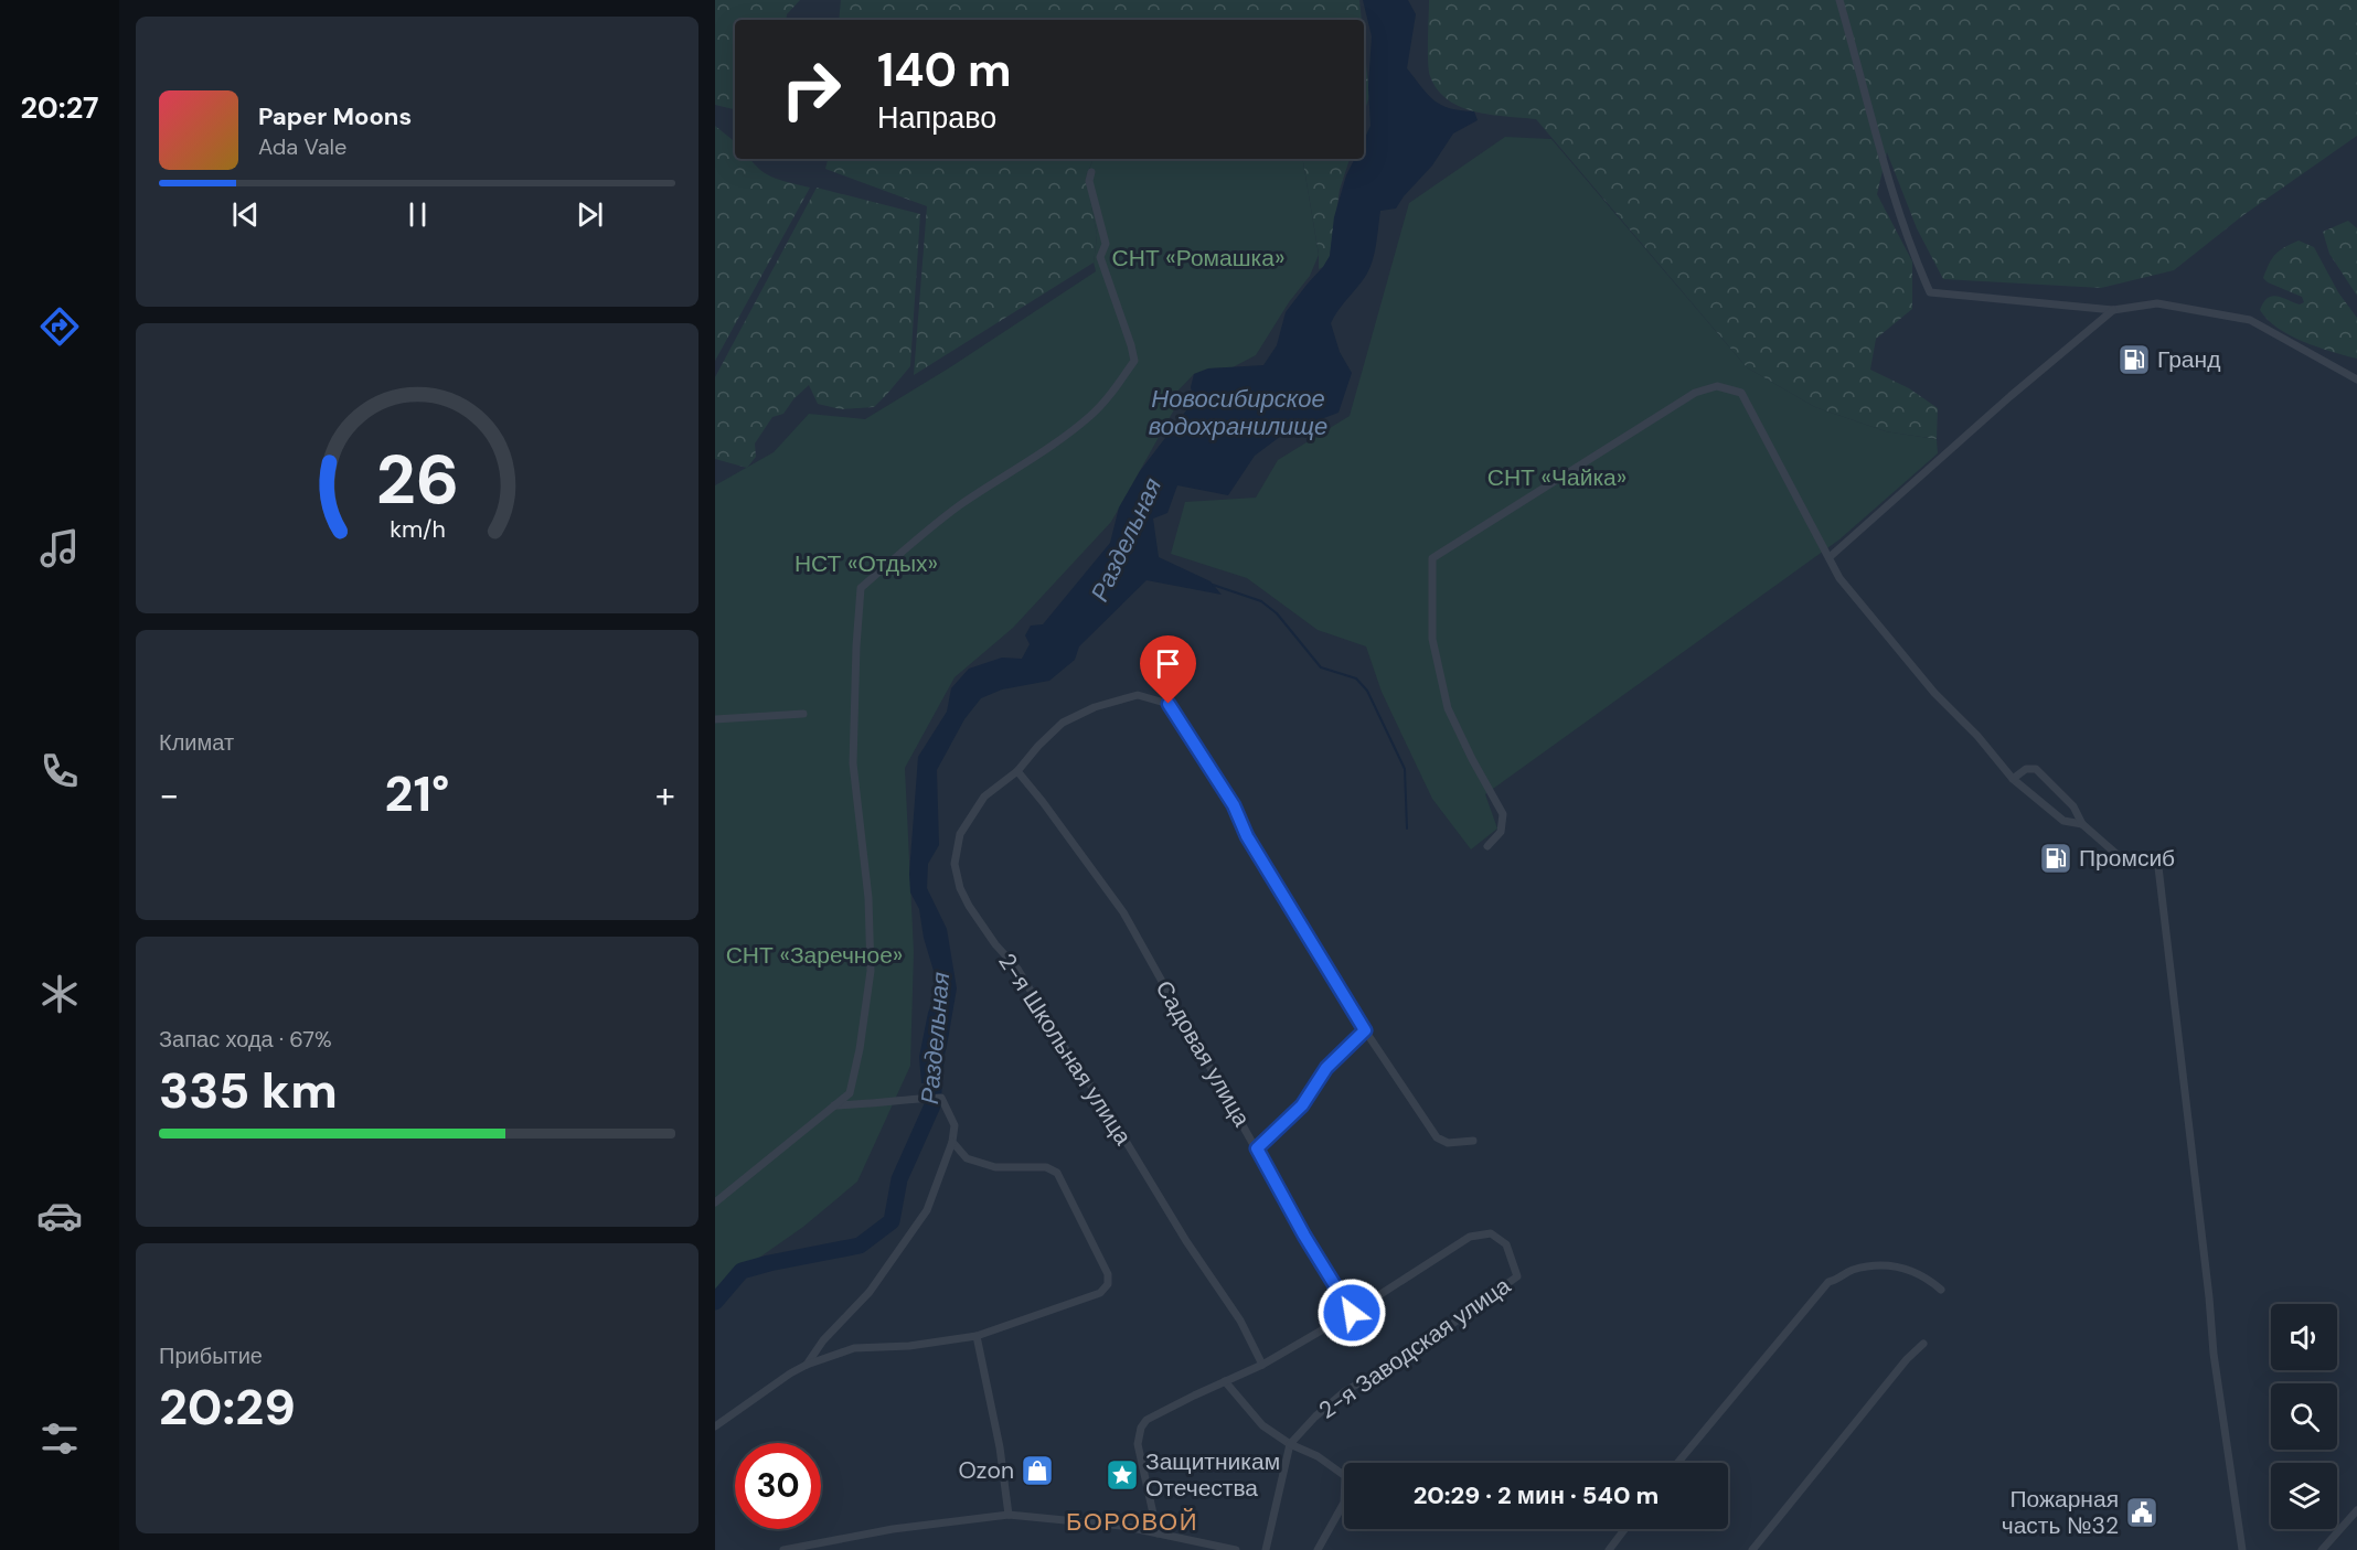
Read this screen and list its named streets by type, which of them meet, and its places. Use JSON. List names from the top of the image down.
{
  "streets": {
    "street": ["2-я Школьная улица", "Садовая улица", "2-я Заводская улица"]
  },
  "crossings": [
    ["2-я Школьная улица", "Садовая улица"],
    ["Садовая улица", "2-я Заводская улица"]
  ],
  "districts": ["БОРОВОЙ"],
  "water": ["Новосибирское водохранилище", "Раздельная"],
  "parks": [
    "СНТ «Ромашка»",
    "СНТ «Чайка»",
    "НСТ «Отдых»",
    "СНТ «Заречное»"
  ],
  "places": {
    "fuel station": ["Гранд", "Промсиб"],
    "shop": ["Ozon"],
    "place": ["Защитникам Отечества"],
    "public building": ["Пожарная часть №32"]
  },
  "page": {
    "tabs": "20:27",
    "turn": ["140 m", "Направо"],
    "song": ["Paper Moons", "Ada Vale"],
    "tile": [
      "Климат",
      ["Запас хода · 67%", "335 km"],
      ["Прибытие", "20:29"]
    ],
    "heat": ["−", "21°", "+"],
    "limit": "30",
    "trip": "20:29 · 2 мин · 540 m",
    "gauge": ["26", "km/h"]
  }
}
